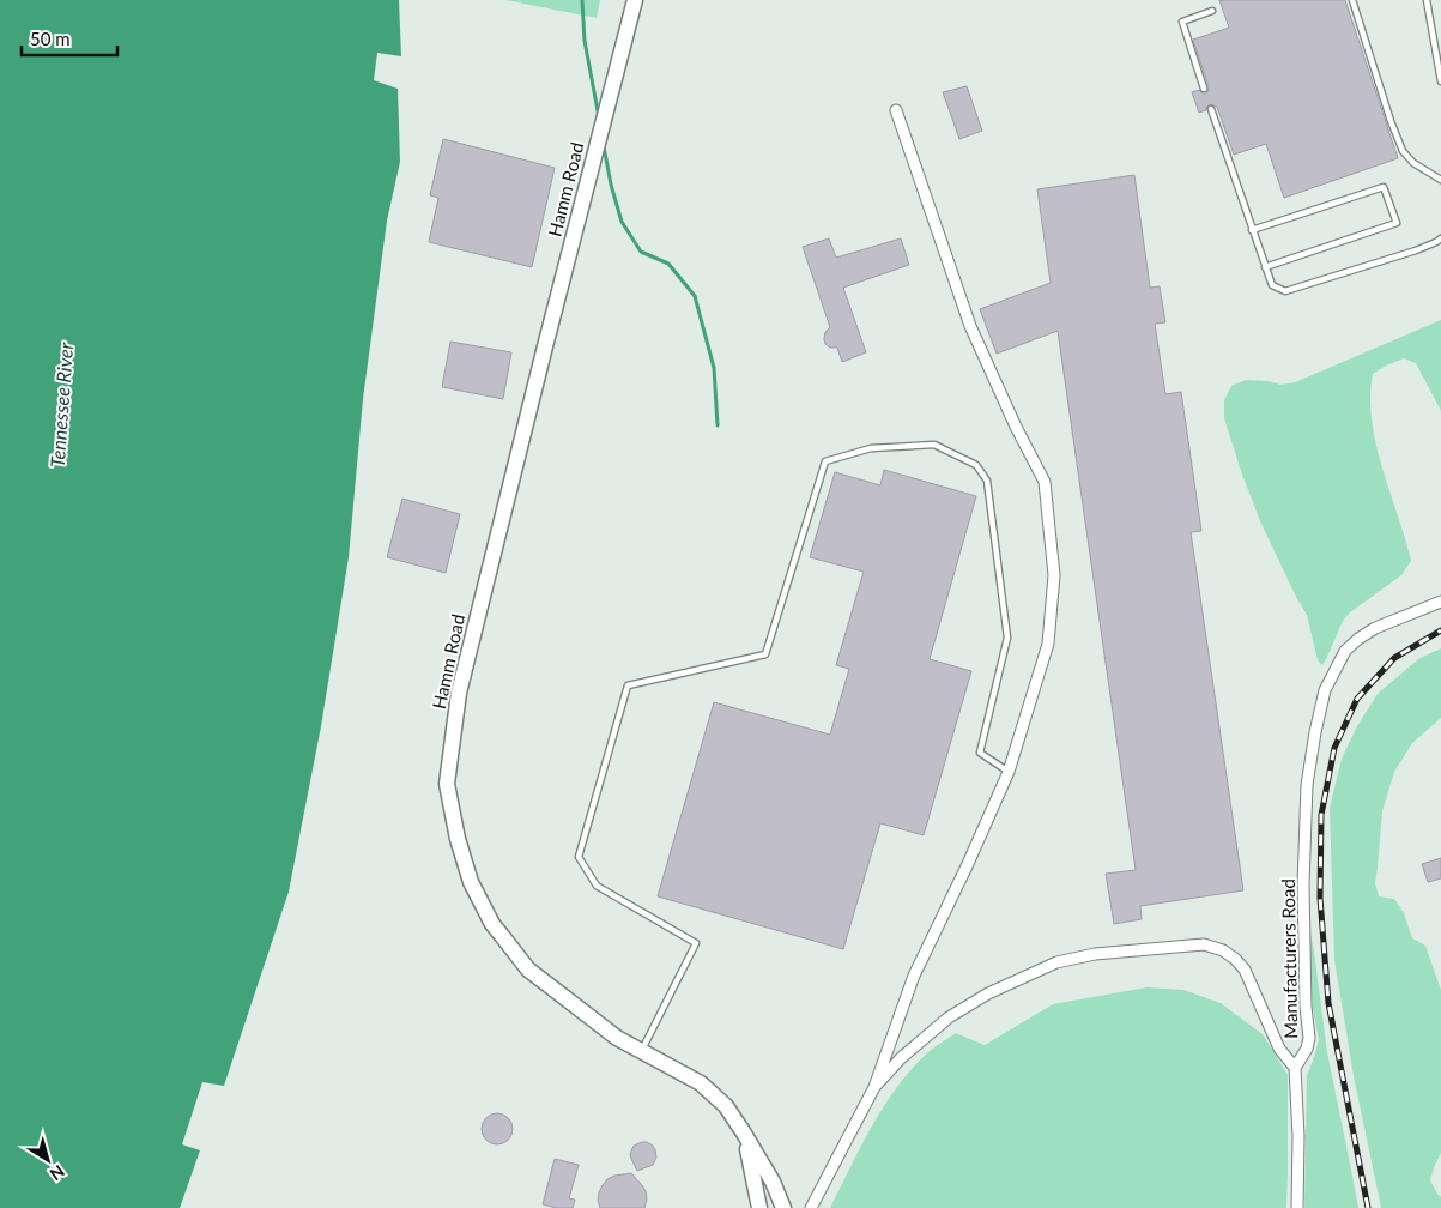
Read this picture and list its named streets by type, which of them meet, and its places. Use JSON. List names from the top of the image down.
{
  "streets": {
    "main road": ["Hamm Road"],
    "street": ["Manufacturers Road"]
  },
  "water": ["Tennessee River"],
  "scale_bar": "50 m",
  "north": "bottom right"
}
